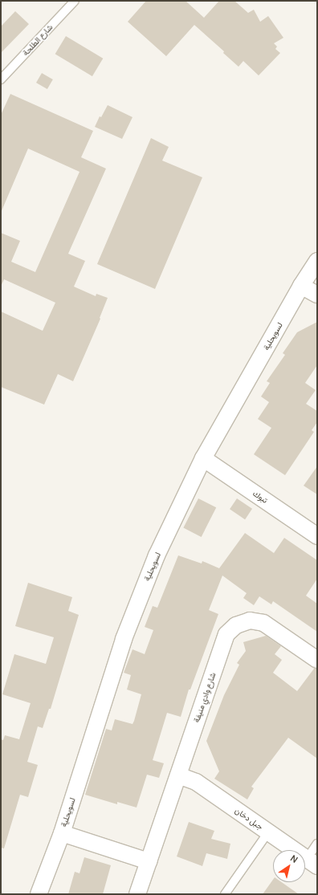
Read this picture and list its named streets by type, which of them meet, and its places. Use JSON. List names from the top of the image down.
{
  "streets": {
    "street": [
      "لسويحلية",
      "تبوك",
      "شارع وادي منيفة",
      "جبل دخان"
    ],
    "lane": ["شارع الطلحة"]
  },
  "crossings": [
    ["لسويحلية", "تبوك"],
    ["شارع وادي منيفة", "جبل دخان"]
  ],
  "north": "top right"
}
